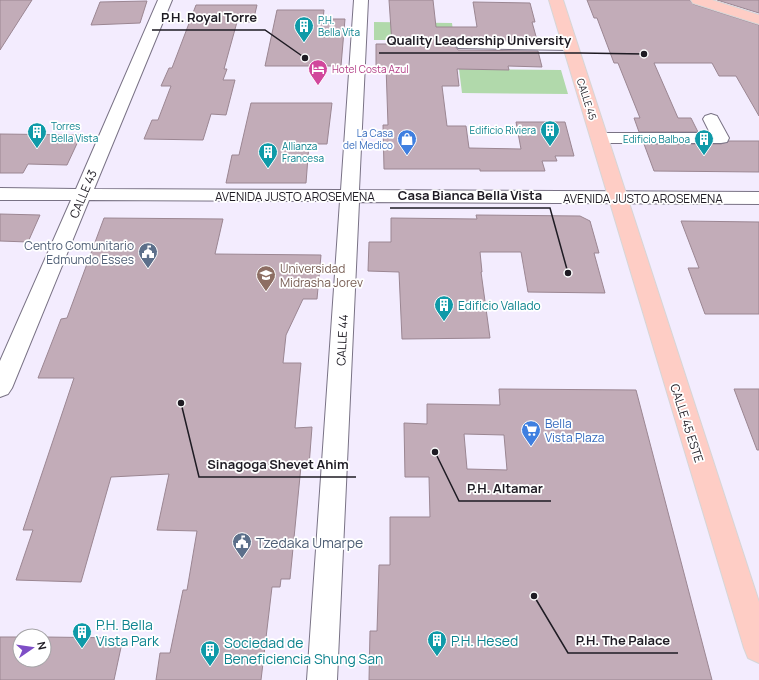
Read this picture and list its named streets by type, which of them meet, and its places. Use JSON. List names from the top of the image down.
{
  "streets": {
    "main road": ["CALLE 45", "CALLE 45 ESTE"],
    "street": ["CALLE 43", "AVENIDA JUSTO AROSEMENA", "CALLE 44"]
  },
  "crossings": [
    ["CALLE 45", "AVENIDA JUSTO AROSEMENA"],
    ["CALLE 45", "CALLE 45 ESTE"],
    ["CALLE 43", "AVENIDA JUSTO AROSEMENA"],
    ["AVENIDA JUSTO AROSEMENA", "CALLE 44"],
    ["AVENIDA JUSTO AROSEMENA", "CALLE 45 ESTE"]
  ],
  "places": {
    "building": [
      "P.H. Bella Vita",
      "Edificio Riviera",
      "Torres Bella Vista",
      "Edificio Balboa",
      "Allianza Francesa",
      "Edificio Vallado",
      "P.H. Bella Vista Park",
      "P.H. Hesed",
      "Sociedad de Beneficiencia Shung San"
    ],
    "other": [
      "Quality Leadership University",
      "P.H. Royal Torre",
      "Casa Bianca Bella Vista",
      "Sinagoga Shevet Ahim",
      "P.H. Altamar",
      "P.H. The Palace"
    ],
    "hotel": ["Hotel Costa Azul"],
    "shop": ["La Casa del Medico"],
    "public building": ["Centro Comunitario Edmundo Esses", "Tzedaka Umarpe"],
    "school or university": ["Universidad Midrasha Jorev"],
    "supermarket": ["Bella Vista Plaza"]
  },
  "north": "right"
}
